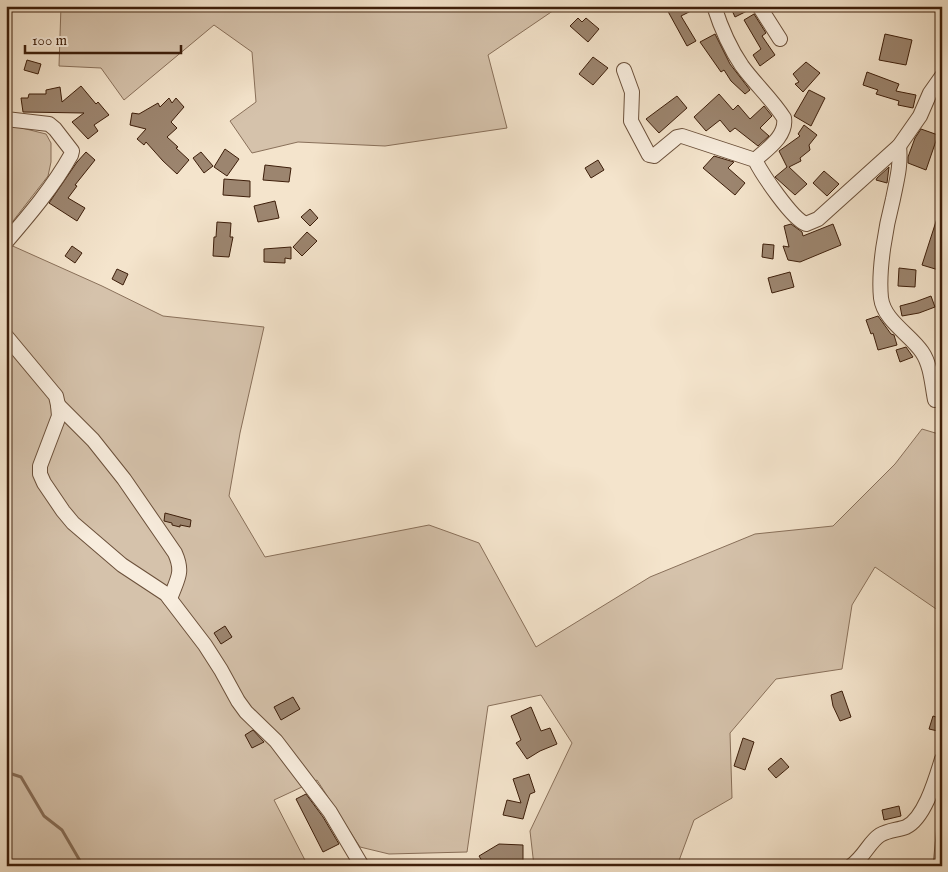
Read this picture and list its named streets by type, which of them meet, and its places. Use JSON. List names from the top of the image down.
{
  "scale_bar": "100 m"
}
